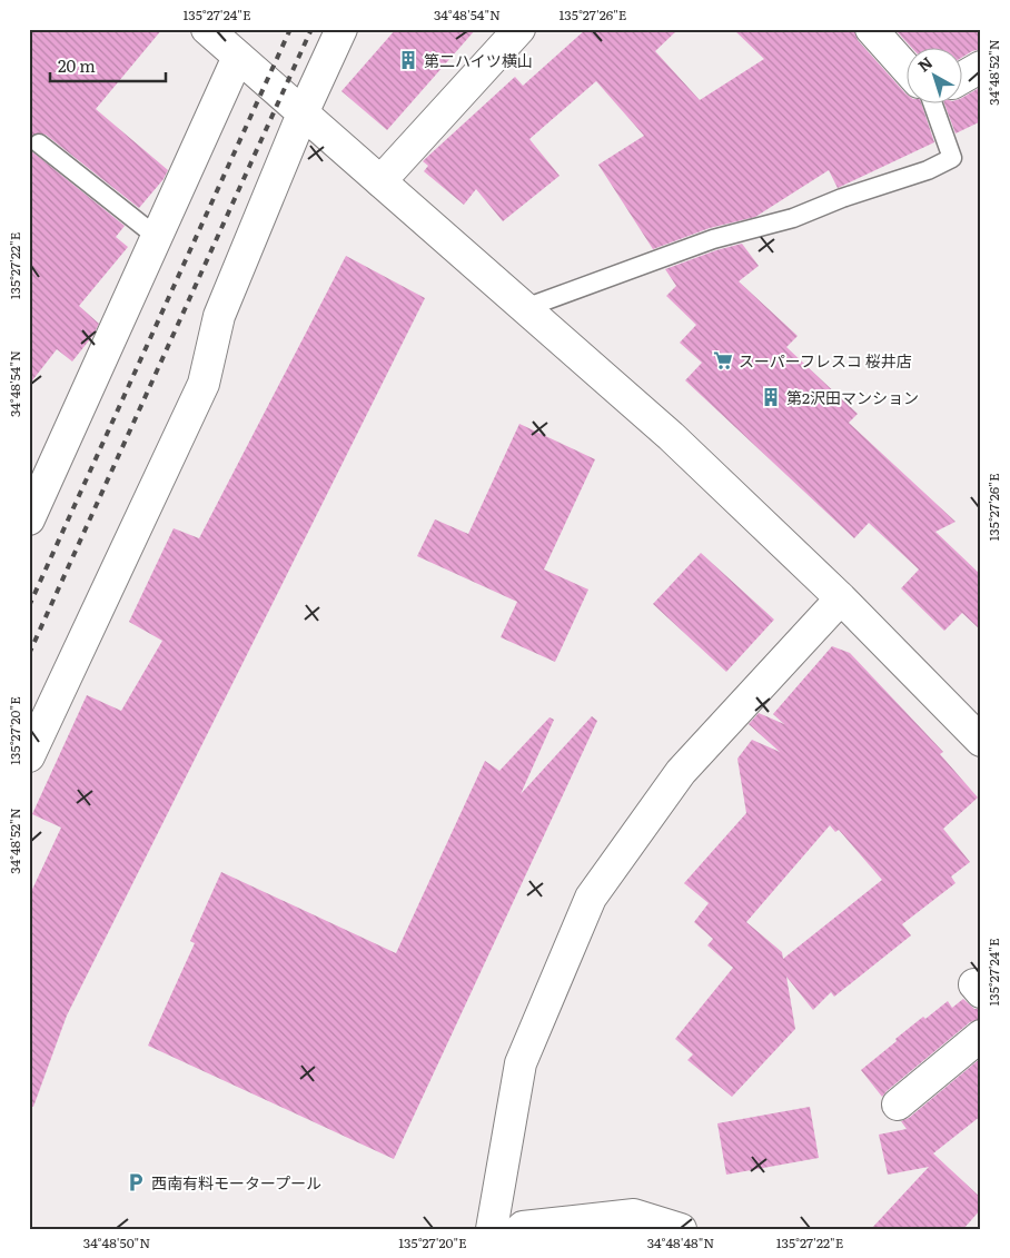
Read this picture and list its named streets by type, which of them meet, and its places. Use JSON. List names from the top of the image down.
{
  "places": {
    "building": ["第二ハイツ横山", "第2沢田マンション"],
    "supermarket": ["スーパーフレスコ 桜井店"],
    "parking": ["西南有料モータープール"]
  },
  "scale_bar": "20 m",
  "north": "top left",
  "coordinates": [
    "135°27'24\"E",
    "34°48'54\"N",
    "135°27'26\"E",
    "34°48'52\"N",
    "135°27'22\"E",
    "135°27'20\"E",
    "34°48'50\"N",
    "34°48'48\"N"
  ]
}
